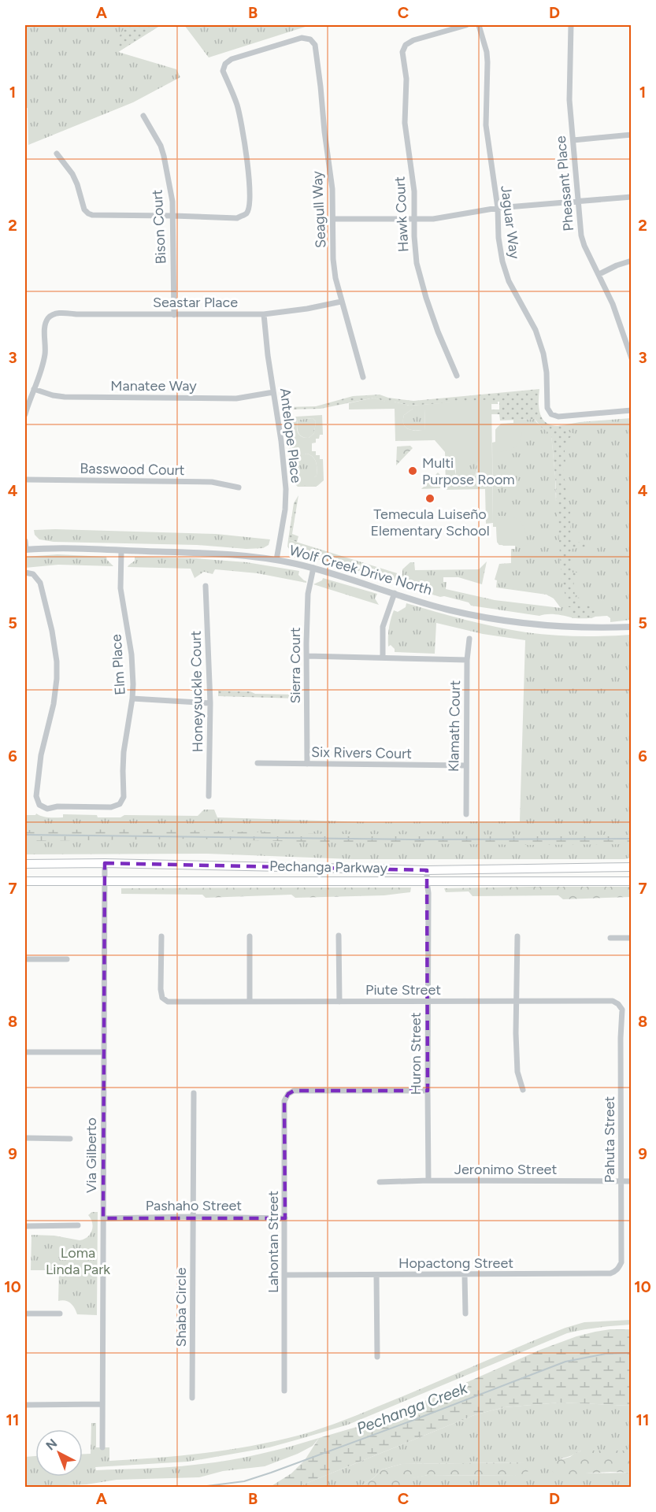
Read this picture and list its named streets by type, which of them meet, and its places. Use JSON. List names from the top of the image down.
{
  "streets": {
    "main road": ["Pechanga Parkway"],
    "street": [
      "Pheasant Place",
      "Seagull Way",
      "Hawk Court",
      "Jaguar Way",
      "Bison Court",
      "Seastar Place",
      "Manatee Way",
      "Antelope Place",
      "Basswood Court",
      "Wolf Creek Drive North",
      "Elm Place",
      "Sierra Court",
      "Honeysuckle Court",
      "Klamath Court",
      "Six Rivers Court",
      "Piute Street",
      "Huron Street",
      "Pahuta Street",
      "Via Gilberto",
      "Jeronimo Street",
      "Pashaho Street",
      "Lahontan Street",
      "Hopactong Street",
      "Shaba Circle"
    ]
  },
  "crossings": [
    ["Seagull Way", "Bison Court"],
    ["Seagull Way", "Seastar Place"],
    ["Bison Court", "Seastar Place"],
    ["Seastar Place", "Manatee Way"],
    ["Seastar Place", "Antelope Place"],
    ["Manatee Way", "Antelope Place"],
    ["Antelope Place", "Wolf Creek Drive North"],
    ["Wolf Creek Drive North", "Elm Place"],
    ["Wolf Creek Drive North", "Sierra Court"],
    ["Sierra Court", "Six Rivers Court"],
    ["Klamath Court", "Six Rivers Court"],
    ["Pechanga Parkway", "Huron Street"],
    ["Pechanga Parkway", "Via Gilberto"],
    ["Piute Street", "Huron Street"],
    ["Piute Street", "Pahuta Street"],
    ["Huron Street", "Jeronimo Street"],
    ["Huron Street", "Lahontan Street"],
    ["Pahuta Street", "Jeronimo Street"],
    ["Pahuta Street", "Hopactong Street"],
    ["Via Gilberto", "Pashaho Street"],
    ["Pashaho Street", "Lahontan Street"],
    ["Pashaho Street", "Shaba Circle"],
    ["Lahontan Street", "Hopactong Street"]
  ],
  "water": ["Pechanga Creek"],
  "parks": ["Loma Linda Park"],
  "places": ["Multi Purpose Room", "Temecula Luiseño Elementary School"],
  "north": "top left",
  "grid": {
    "columns": [
      "A",
      "B",
      "C",
      "D"
    ],
    "rows": [
      "1",
      "2",
      "3",
      "4",
      "5",
      "6",
      "7",
      "8",
      "9",
      "10",
      "11"
    ]
  }
}
